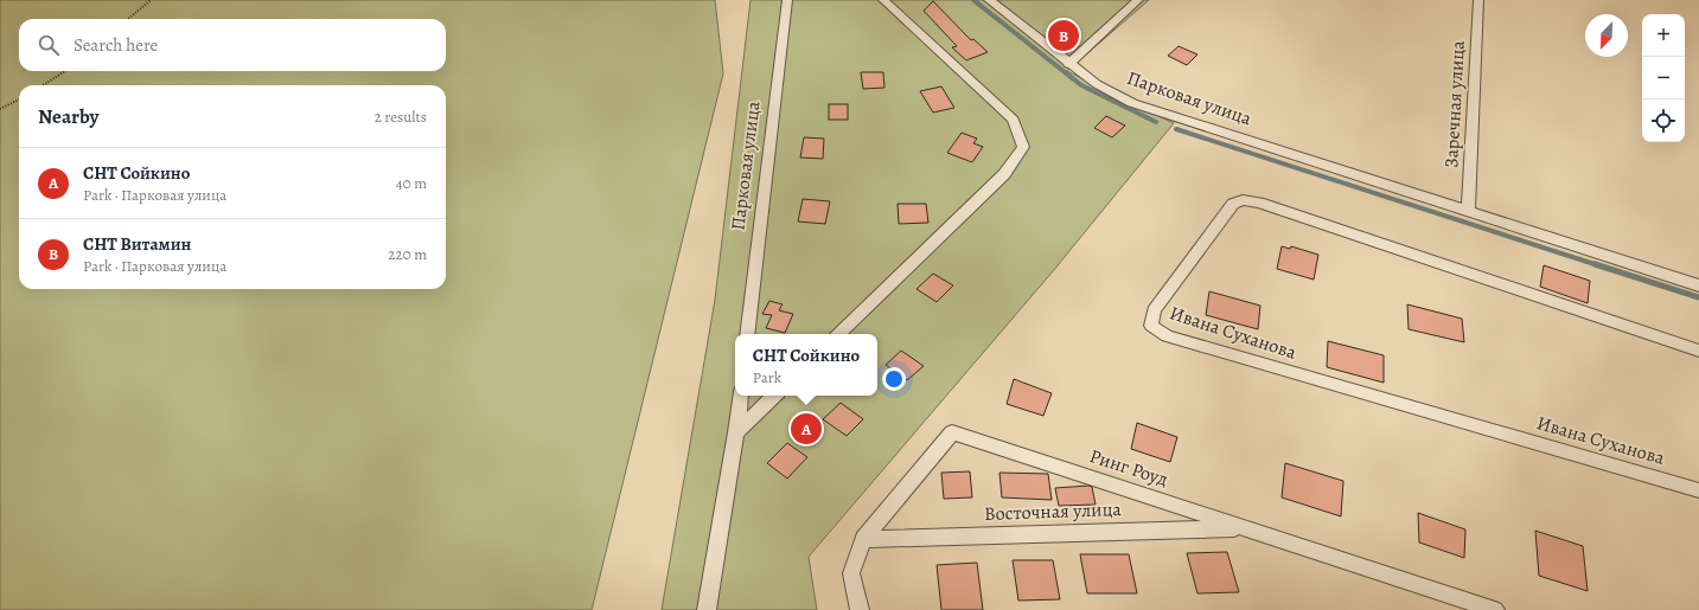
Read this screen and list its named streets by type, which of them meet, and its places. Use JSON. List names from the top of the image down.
{
  "streets": {
    "street": [
      "Парковая улица",
      "Заречная улица",
      "Ивана Суханова",
      "Ринг Роуд",
      "Восточная улица"
    ]
  },
  "crossings": [
    ["Парковая улица", "Заречная улица"],
    ["Ринг Роуд", "Восточная улица"]
  ],
  "north": "bottom left",
  "page": {
    "map_buttons": ["+", "−"],
    "pins": ["B", "A"],
    "search": "Search here",
    "heading": ["Nearby", "2 results"],
    "list": [
      {
        "mark": "A",
        "name": "СНТ Сойкино",
        "note": "Park · Парковая улица",
        "value": "40 m"
      },
      {
        "mark": "B",
        "name": "СНТ Витамин",
        "note": "Park · Парковая улица",
        "value": "220 m"
      }
    ],
    "popup": ["СНТ Сойкино", "Park"]
  }
}
